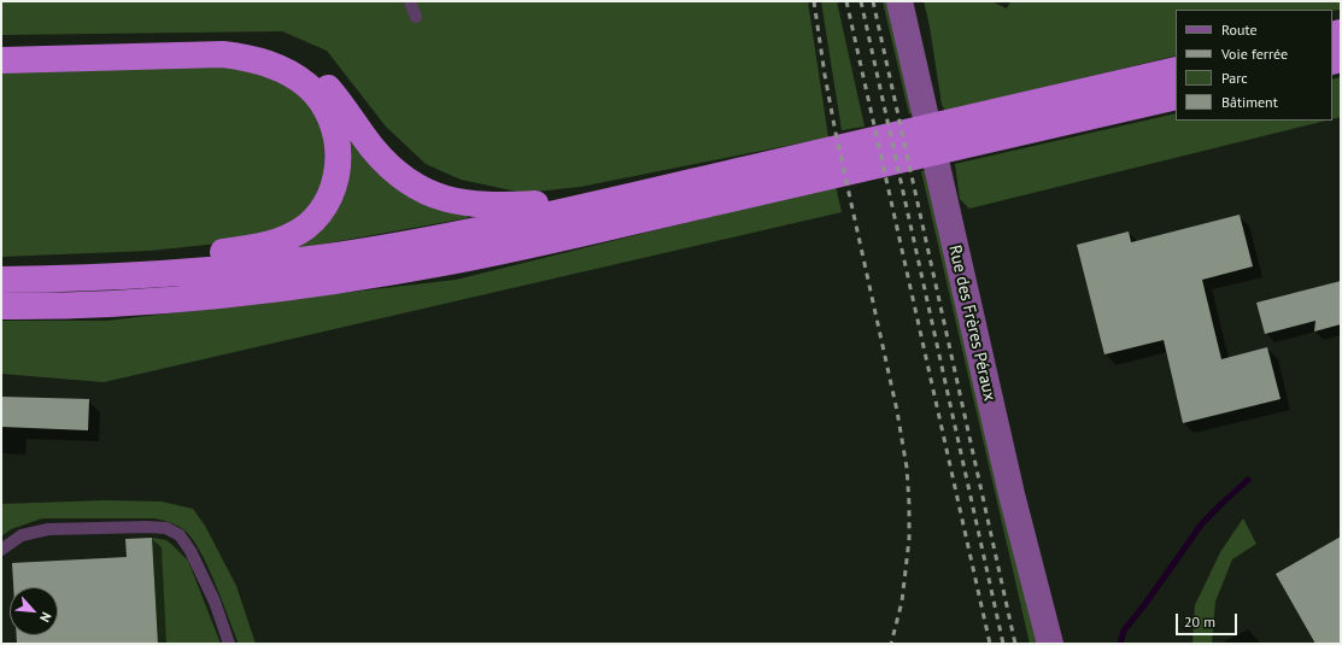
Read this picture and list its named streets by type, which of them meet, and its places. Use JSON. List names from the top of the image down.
{
  "streets": {
    "street": ["Rue des Frères Péraux"]
  },
  "legend": [
    "Route",
    "Voie ferrée",
    "Parc",
    "Bâtiment"
  ],
  "scale_bar": "20 m",
  "north": "bottom right"
}
